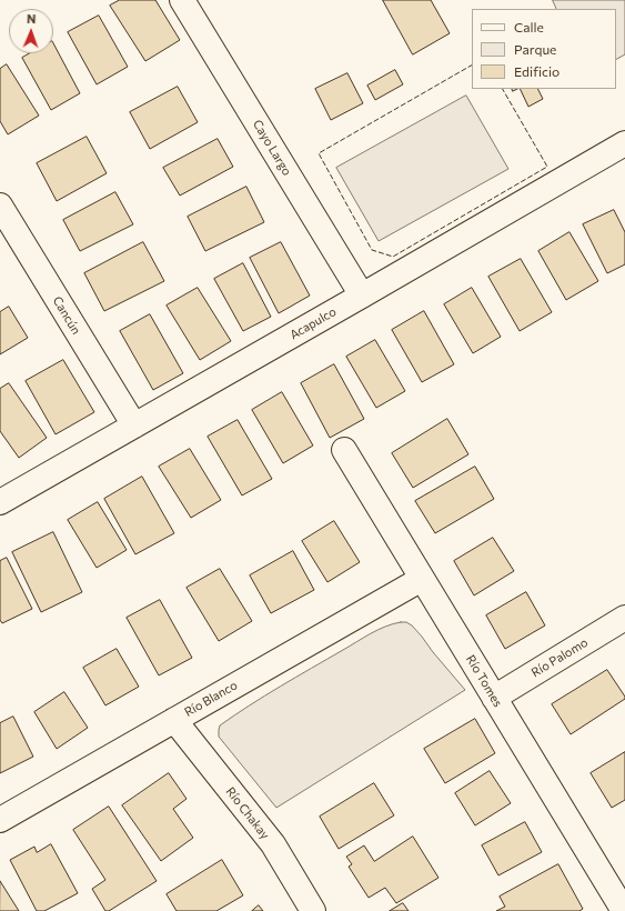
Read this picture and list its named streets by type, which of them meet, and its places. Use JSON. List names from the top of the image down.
{
  "streets": {
    "street": [
      "Cayo Largo",
      "Cancún",
      "Acapulco",
      "Río Palomo",
      "Río Tomes",
      "Río Blanco",
      "Río Chakay"
    ]
  },
  "crossings": [
    ["Cayo Largo", "Acapulco"],
    ["Cancún", "Acapulco"],
    ["Río Palomo", "Río Tomes"],
    ["Río Tomes", "Río Blanco"],
    ["Río Blanco", "Río Chakay"]
  ],
  "legend": ["Calle", "Parque", "Edificio"],
  "north": "top"
}
